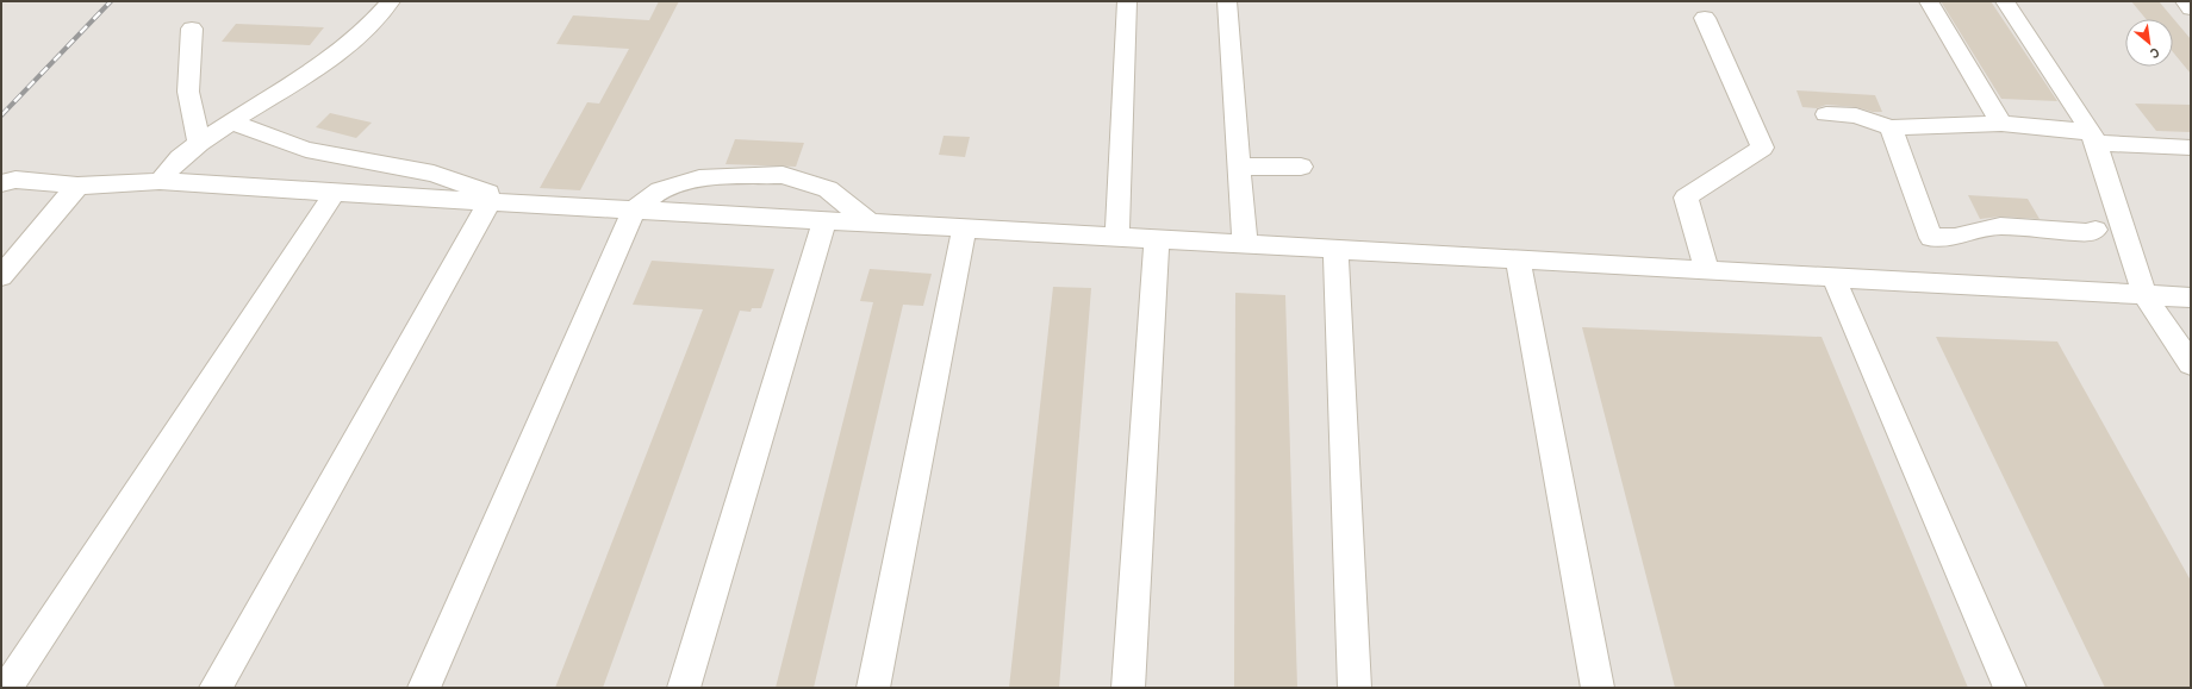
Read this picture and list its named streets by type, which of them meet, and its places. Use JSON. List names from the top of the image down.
{
  "north": "bottom right"
}
